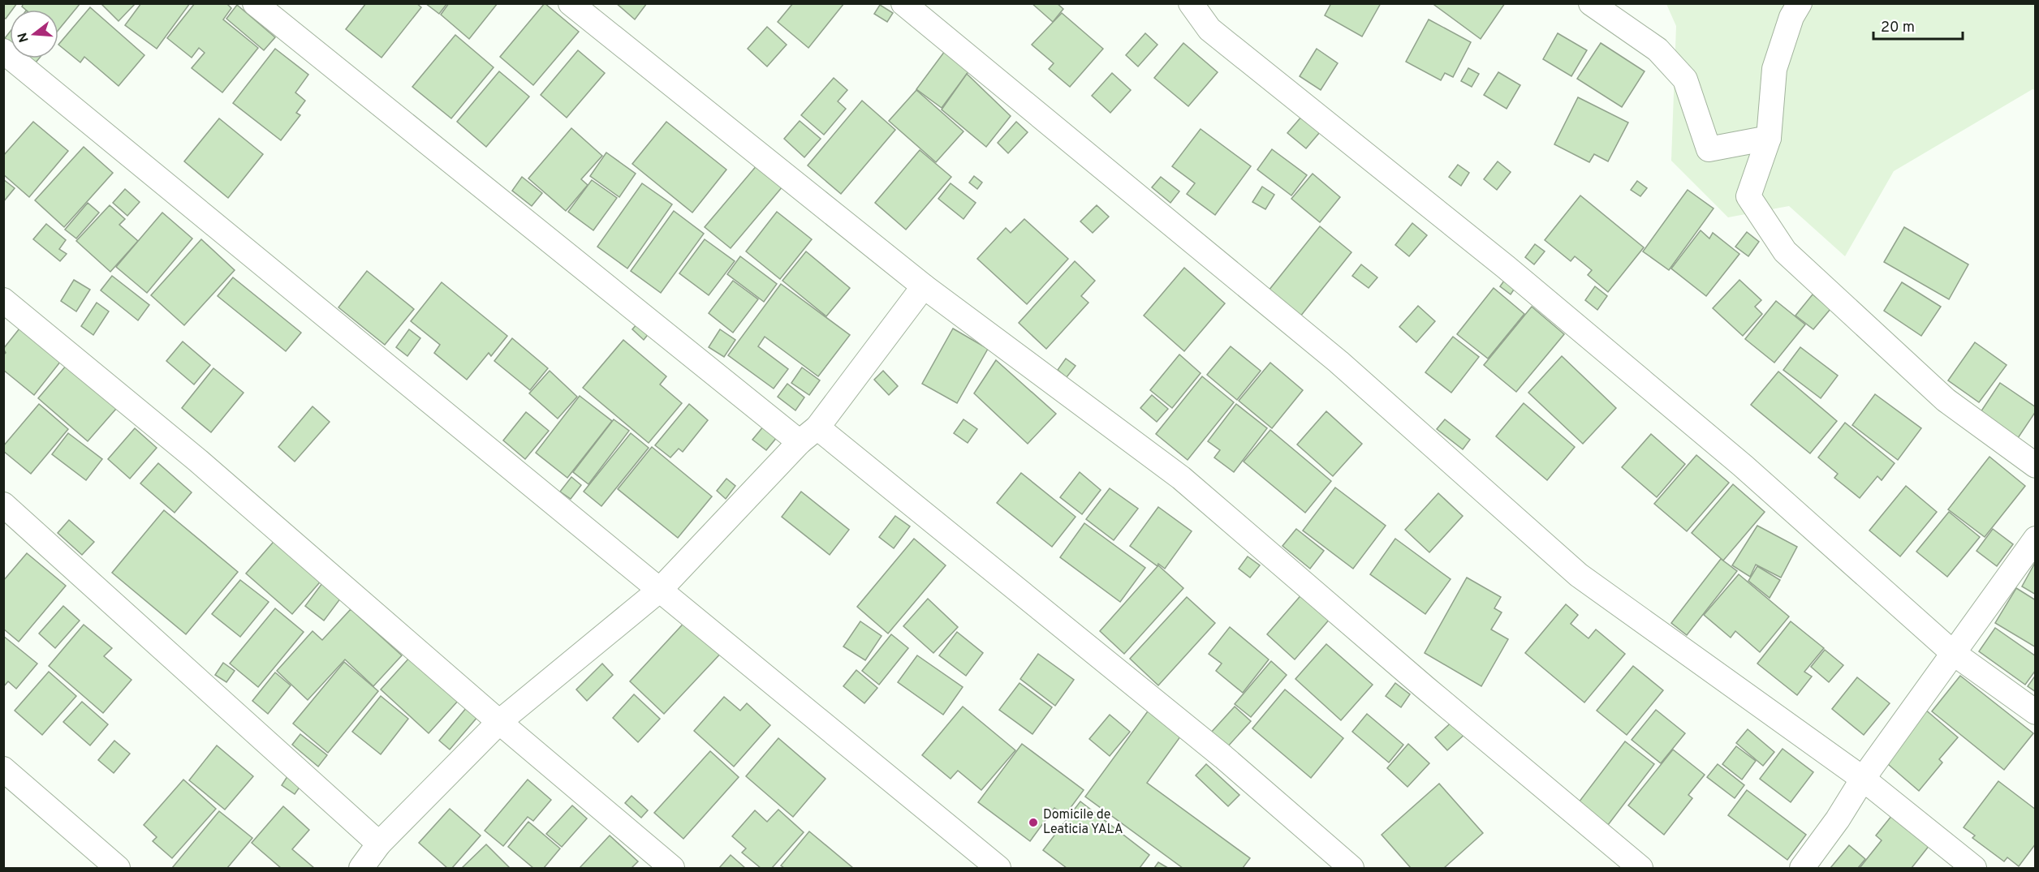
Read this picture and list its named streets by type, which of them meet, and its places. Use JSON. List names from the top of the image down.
{
  "places": ["Domicile de Leaticia YALA"],
  "scale_bar": "20 m",
  "north": "left"
}
